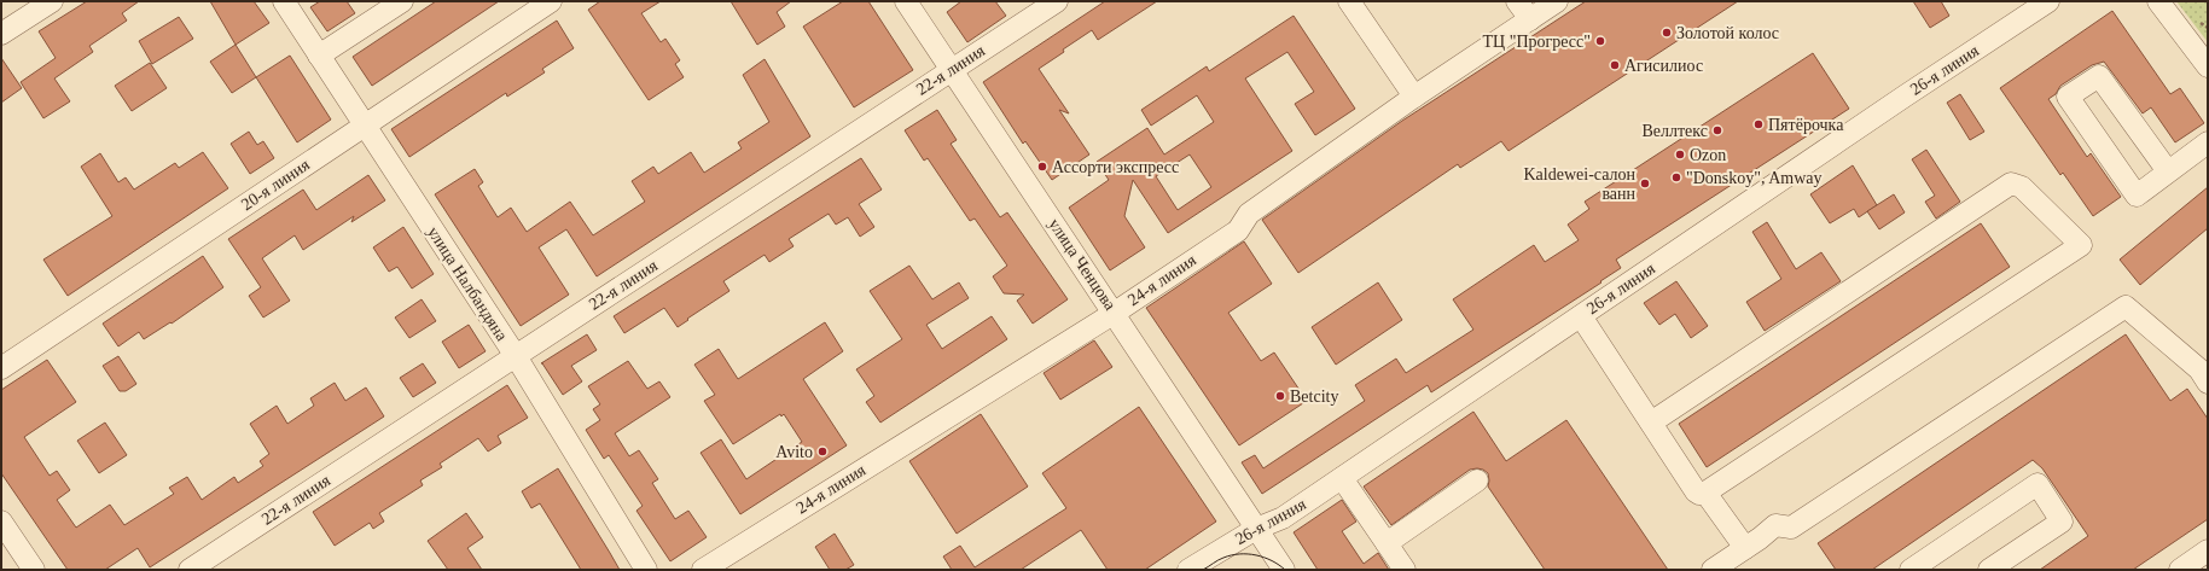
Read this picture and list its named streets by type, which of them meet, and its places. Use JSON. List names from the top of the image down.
{
  "streets": {
    "street": [
      "22-я линия",
      "26-я линия",
      "20-я линия",
      "улица Ченцова",
      "24-я линия",
      "улица Налбандяна"
    ]
  },
  "crossings": [
    ["22-я линия", "улица Ченцова"],
    ["22-я линия", "улица Налбандяна"],
    ["26-я линия", "улица Ченцова"],
    ["20-я линия", "улица Налбандяна"],
    ["улица Ченцова", "24-я линия"]
  ],
  "places": [
    "Золотой колос",
    "ТЦ \"Прогресс\"",
    "Агисилиос",
    "Пятёрочка",
    "Веллтекс",
    "Ozon",
    "Ассорти экспресс",
    "\"Donskoy\", Amway",
    "Kaldewei-салон ванн",
    "Betcity",
    "Avito"
  ]
}
